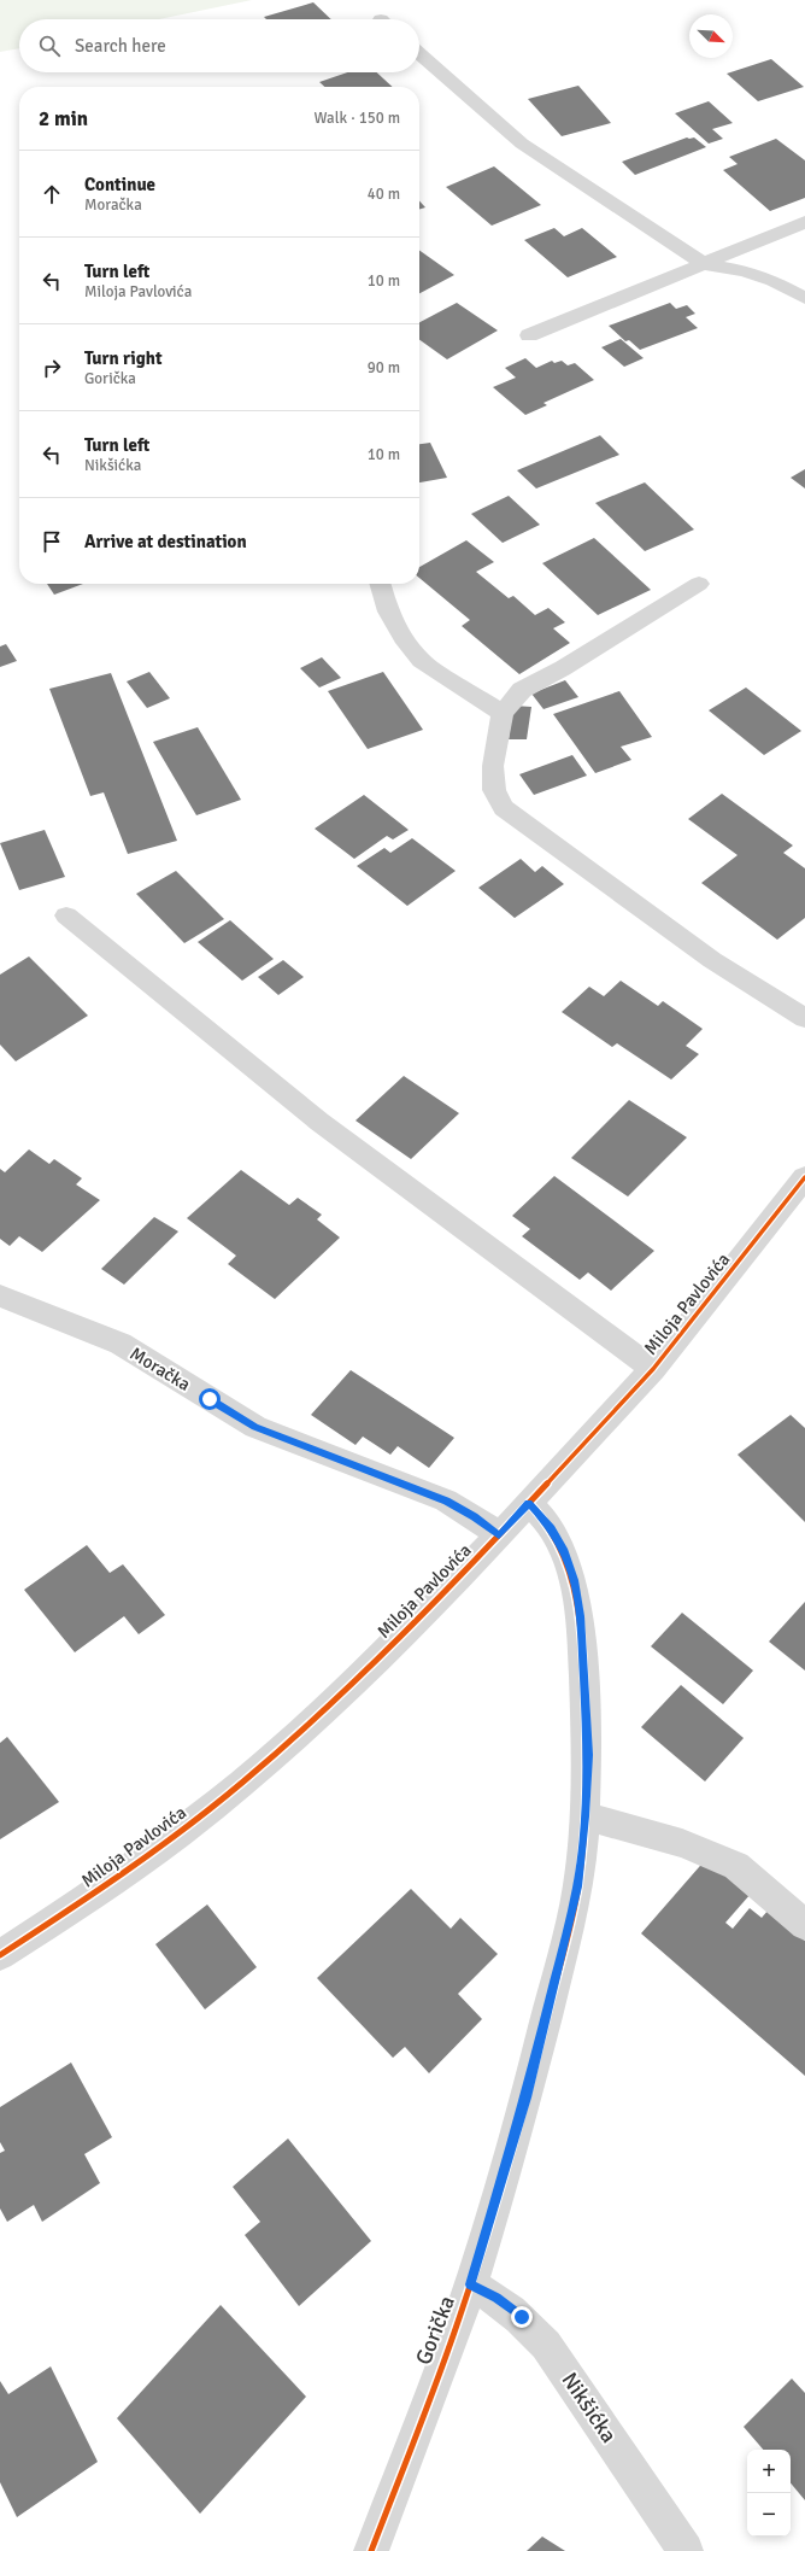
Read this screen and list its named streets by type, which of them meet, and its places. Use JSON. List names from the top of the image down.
{
  "streets": {
    "street": [
      "Miloja Pavlovića",
      "Moračka",
      "Gorička",
      "Nikšićka"
    ]
  },
  "crossings": [
    ["Miloja Pavlovića", "Moračka"],
    ["Miloja Pavlovića", "Gorička"],
    ["Gorička", "Nikšićka"]
  ],
  "north": "bottom right",
  "page": {
    "search": "Search here",
    "heading": ["2 min", "Walk · 150 m"],
    "list": [
      ["Continue", "Moračka", "40 m"],
      ["Turn left", "Miloja Pavlovića", "10 m"],
      ["Turn right", "Gorička", "90 m"],
      ["Turn left", "Nikšićka", "10 m"],
      "Arrive at destination"
    ],
    "map_buttons": ["+", "−"]
  }
}
